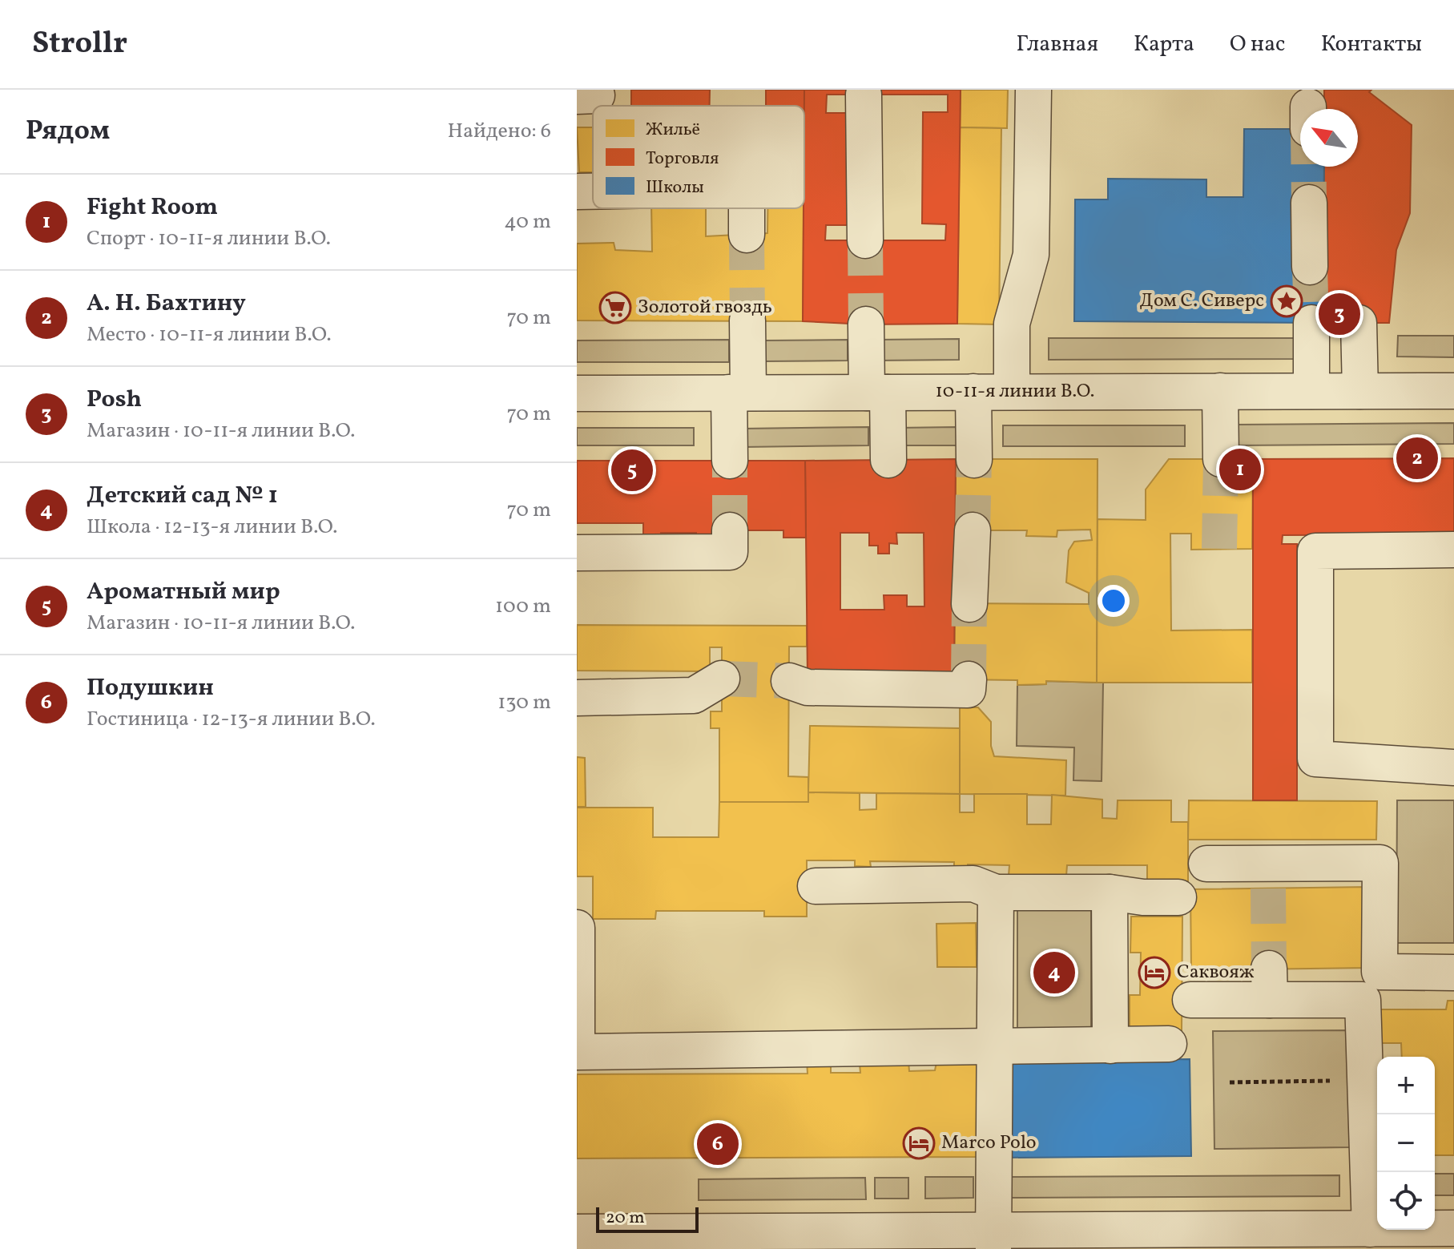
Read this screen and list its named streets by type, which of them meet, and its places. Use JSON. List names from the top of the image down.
{
  "streets": {
    "street": ["10-11-я линии В.О."]
  },
  "places": {
    "place": ["Дом С. Сиверс"],
    "supermarket": ["Золотой гвоздь"],
    "hotel": ["Саквояж", "Marco Polo"]
  },
  "legend": ["Жильё", "Торговля", "Школы"],
  "scale_bar": "20 m",
  "north": "top left",
  "page": {
    "header": "Strollr",
    "nav": [
      "Главная",
      "Карта",
      "О нас",
      "Контакты"
    ],
    "heading": ["Рядом", "Найдено: 6"],
    "list": [
      {
        "mark": "1",
        "name": "Fight Room",
        "note": "Спорт · 10-11-я линии В.О.",
        "value": "40 m"
      },
      {
        "mark": "2",
        "name": "А. Н. Бахтину",
        "note": "Место · 10-11-я линии В.О.",
        "value": "70 m"
      },
      {
        "mark": "3",
        "name": "Posh",
        "note": "Магазин · 10-11-я линии В.О.",
        "value": "70 m"
      },
      {
        "mark": "4",
        "name": "Детский сад № 1",
        "note": "Школа · 12-13-я линии В.О.",
        "value": "70 m"
      },
      {
        "mark": "5",
        "name": "Ароматный мир",
        "note": "Магазин · 10-11-я линии В.О.",
        "value": "100 m"
      },
      {
        "mark": "6",
        "name": "Подушкин",
        "note": "Гостиница · 12-13-я линии В.О.",
        "value": "130 m"
      }
    ],
    "pins": [
      "3",
      "2",
      "1",
      "5",
      "4",
      "6"
    ],
    "map_buttons": ["+", "−"],
    "scale": "20 m"
  }
}
